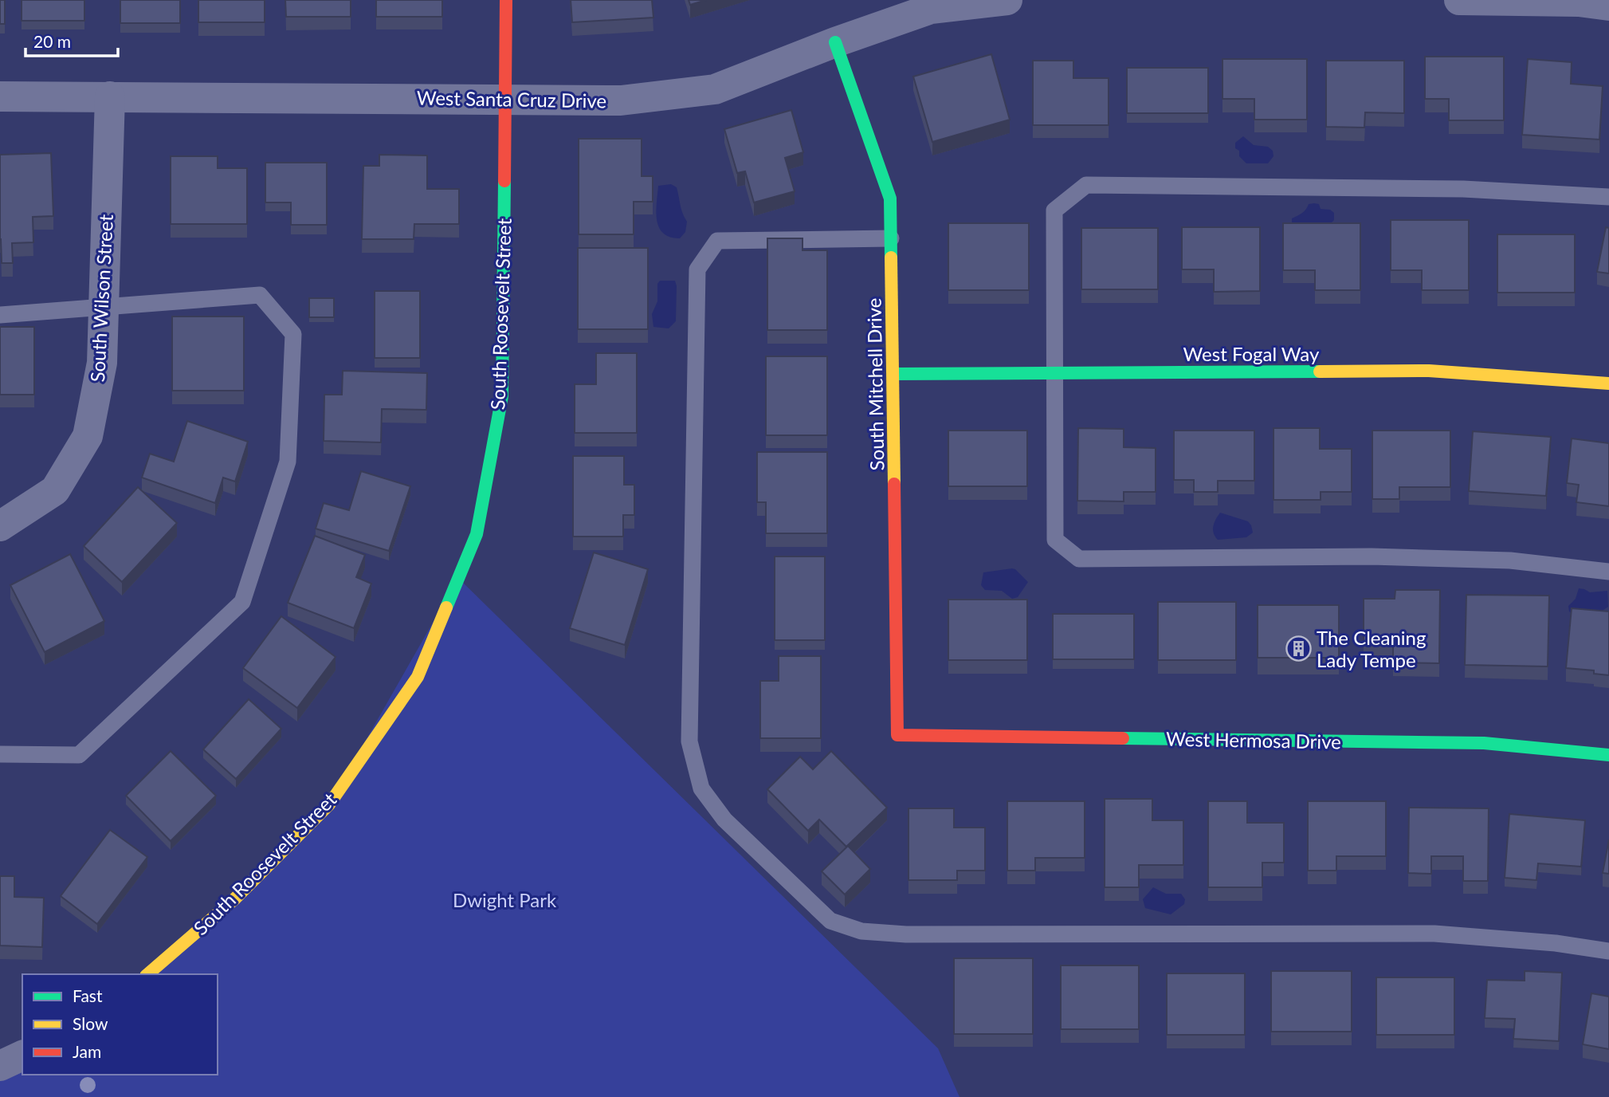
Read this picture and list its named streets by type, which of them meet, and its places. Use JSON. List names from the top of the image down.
{
  "streets": {
    "street": [
      "West Santa Cruz Drive",
      "South Wilson Street",
      "South Roosevelt Street",
      "West Fogal Way",
      "South Mitchell Drive",
      "West Hermosa Drive"
    ]
  },
  "crossings": [
    ["West Santa Cruz Drive", "South Wilson Street"],
    ["West Santa Cruz Drive", "South Roosevelt Street"],
    ["West Santa Cruz Drive", "South Mitchell Drive"],
    ["West Fogal Way", "South Mitchell Drive"],
    ["South Mitchell Drive", "West Hermosa Drive"]
  ],
  "parks": ["Dwight Park"],
  "places": {
    "building": ["The Cleaning Lady Tempe"]
  },
  "legend": ["Fast", "Slow", "Jam"],
  "scale_bar": "20 m"
}
